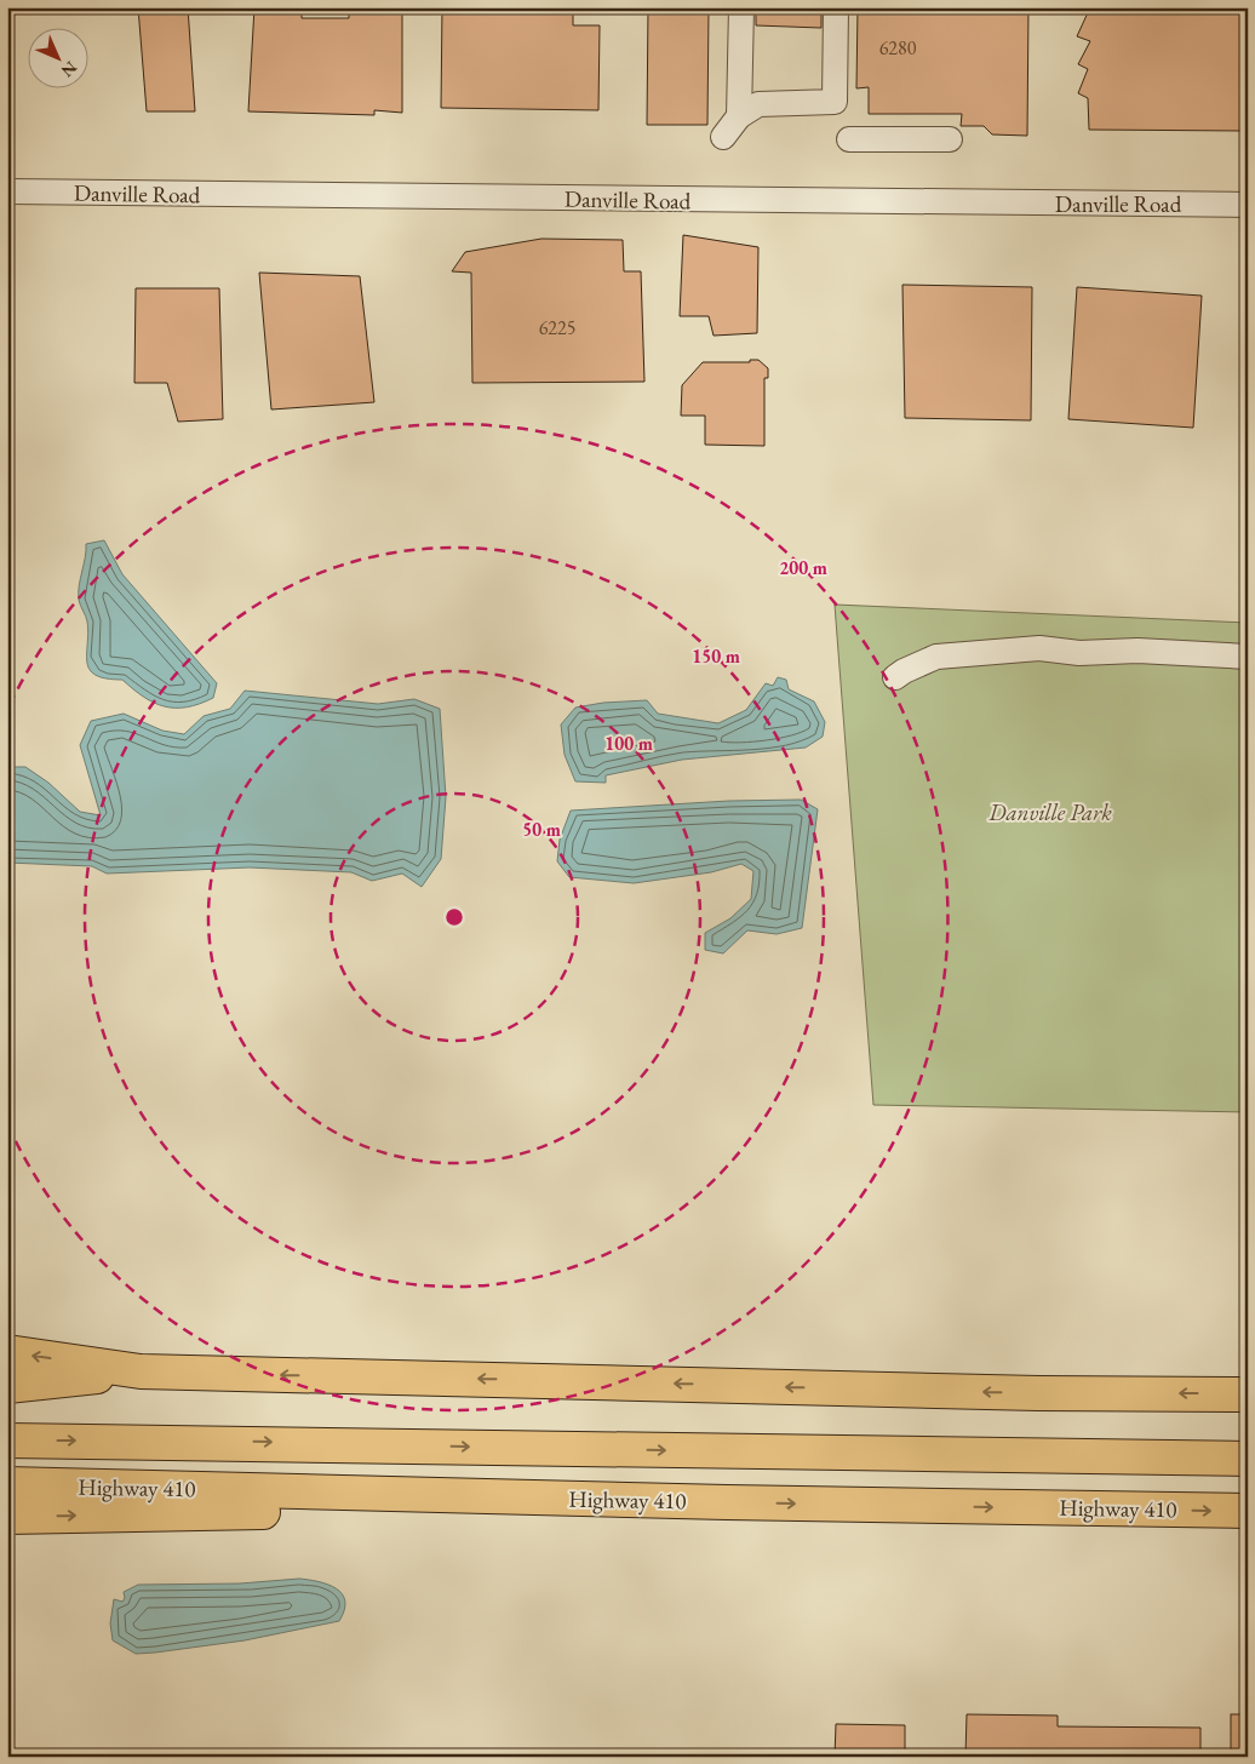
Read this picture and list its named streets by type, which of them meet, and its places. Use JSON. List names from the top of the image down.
{
  "streets": {
    "highway": ["Highway 410"],
    "street": ["Danville Road"]
  },
  "parks": ["Danville Park"],
  "house_numbers": ["6280", "6225"],
  "north": "bottom right",
  "rings": [
    "200 m",
    "150 m",
    "100 m",
    "50 m"
  ]
}
